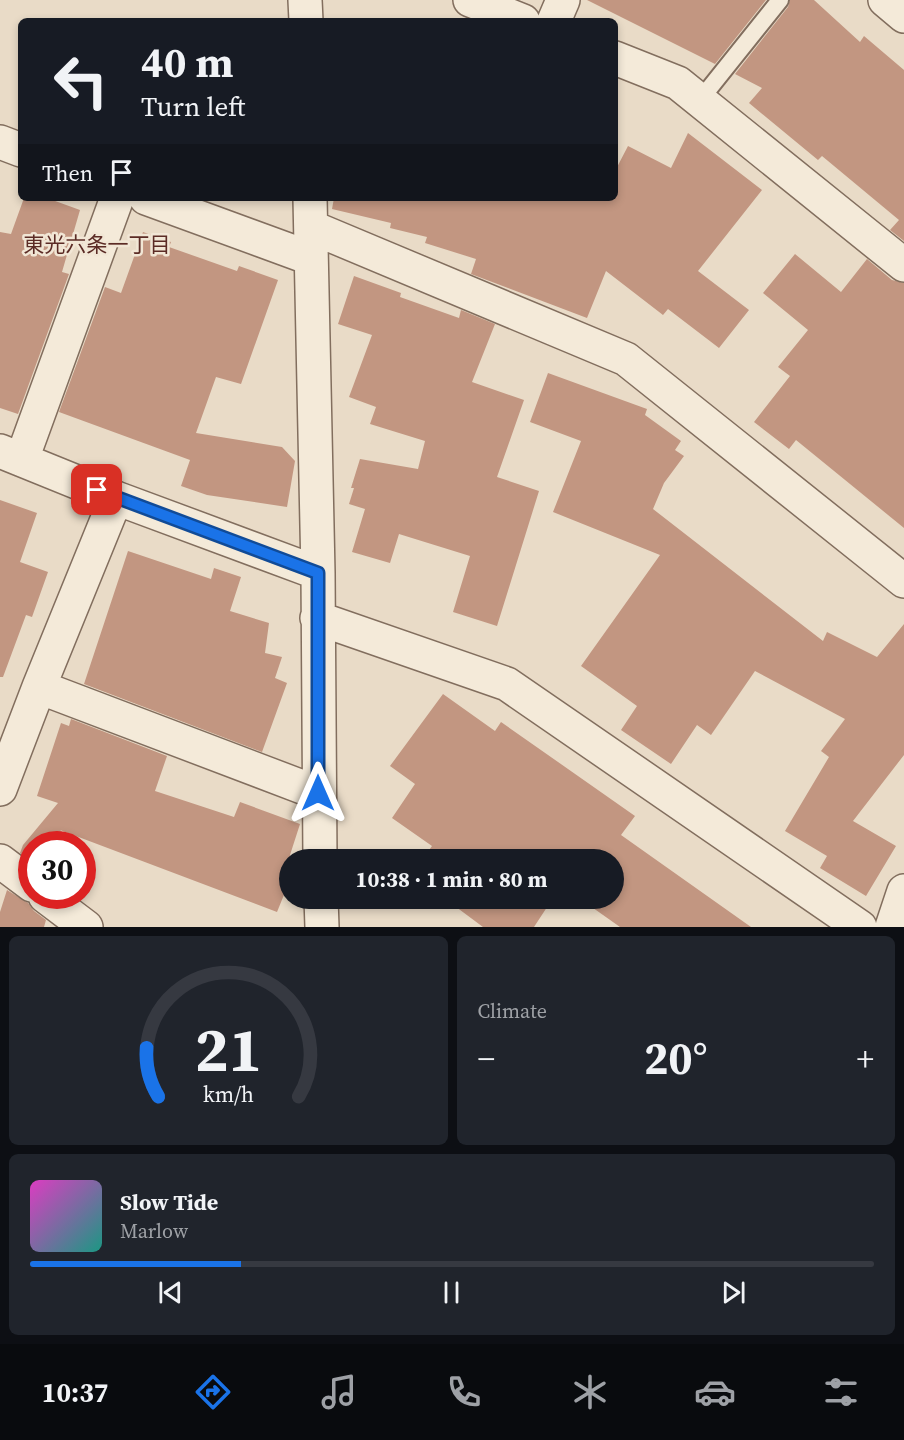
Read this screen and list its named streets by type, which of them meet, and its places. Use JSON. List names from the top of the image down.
{
  "districts": ["東光六条一丁目"],
  "page": {
    "turn": ["40 m", "Turn left"],
    "then": "Then",
    "limit": "30",
    "trip": "10:38 · 1 min · 80 m",
    "tile": "Climate",
    "heat": ["−", "20°", "+"],
    "song": ["Slow Tide", "Marlow"],
    "tabs": "10:37",
    "gauge": ["21", "km/h"]
  }
}
